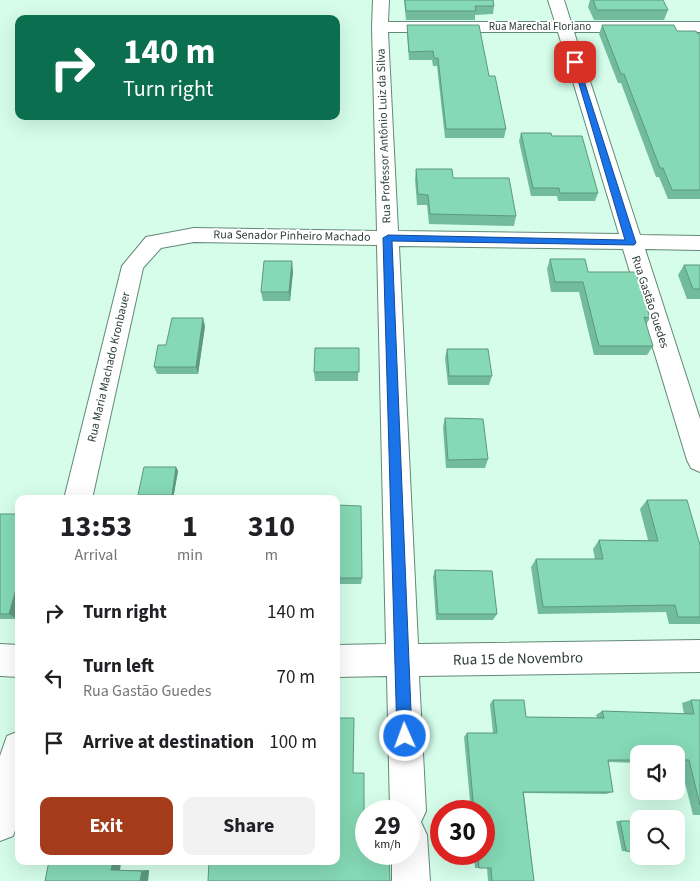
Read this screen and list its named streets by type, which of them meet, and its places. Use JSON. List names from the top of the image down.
{
  "streets": {
    "street": [
      "Rua Marechal Floriano",
      "Rua Professor Antônio Luiz da Silva",
      "Rua Senador Pinheiro Machado",
      "Rua Gastão Guedes",
      "Rua Maria Machado Kronbauer",
      "Rua 15 de Novembro"
    ]
  },
  "crossings": [
    ["Rua Marechal Floriano", "Rua Professor Antônio Luiz da Silva"],
    ["Rua Marechal Floriano", "Rua Gastão Guedes"],
    ["Rua Professor Antônio Luiz da Silva", "Rua Senador Pinheiro Machado"],
    ["Rua Professor Antônio Luiz da Silva", "Rua 15 de Novembro"],
    ["Rua Senador Pinheiro Machado", "Rua Gastão Guedes"],
    ["Rua Senador Pinheiro Machado", "Rua Maria Machado Kronbauer"]
  ],
  "page": {
    "turn": ["140 m", "Turn right"],
    "eta": [
      "13:53",
      "Arrival",
      "1",
      "min",
      "310",
      "m"
    ],
    "list": [
      {
        "name": "Turn right",
        "value": "140 m"
      },
      {
        "name": "Turn left",
        "note": "Rua Gastão Guedes",
        "value": "70 m"
      },
      {
        "name": "Arrive at destination",
        "value": "100 m"
      }
    ],
    "buttons": ["Exit", "Share"],
    "speed": "29 km/h",
    "limit": "30"
  }
}
